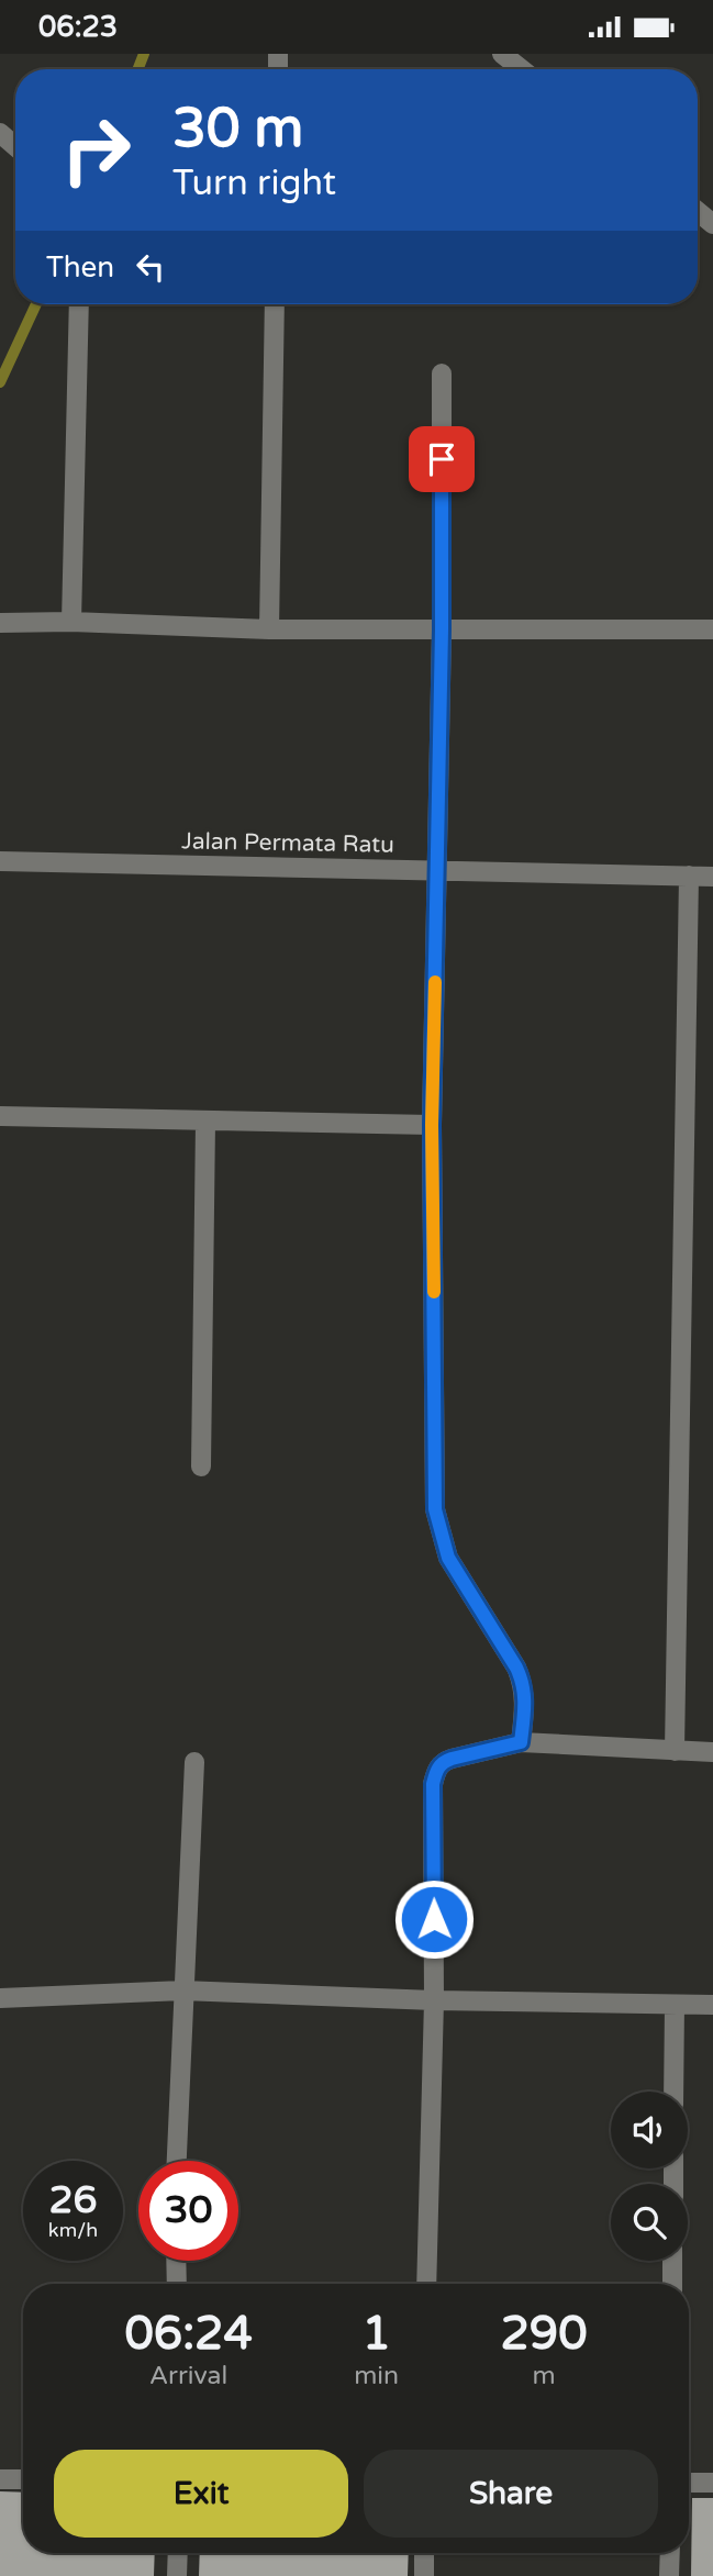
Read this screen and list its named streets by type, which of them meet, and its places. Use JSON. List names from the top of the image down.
{
  "streets": {
    "street": ["Jalan Permata Ratu"]
  },
  "page": {
    "status": "06:23",
    "turn": ["30 m", "Turn right"],
    "then": "Then",
    "speed": "26 km/h",
    "limit": "30",
    "eta": [
      "06:24",
      "Arrival",
      "1",
      "min",
      "290",
      "m"
    ],
    "buttons": ["Exit", "Share"]
  }
}
